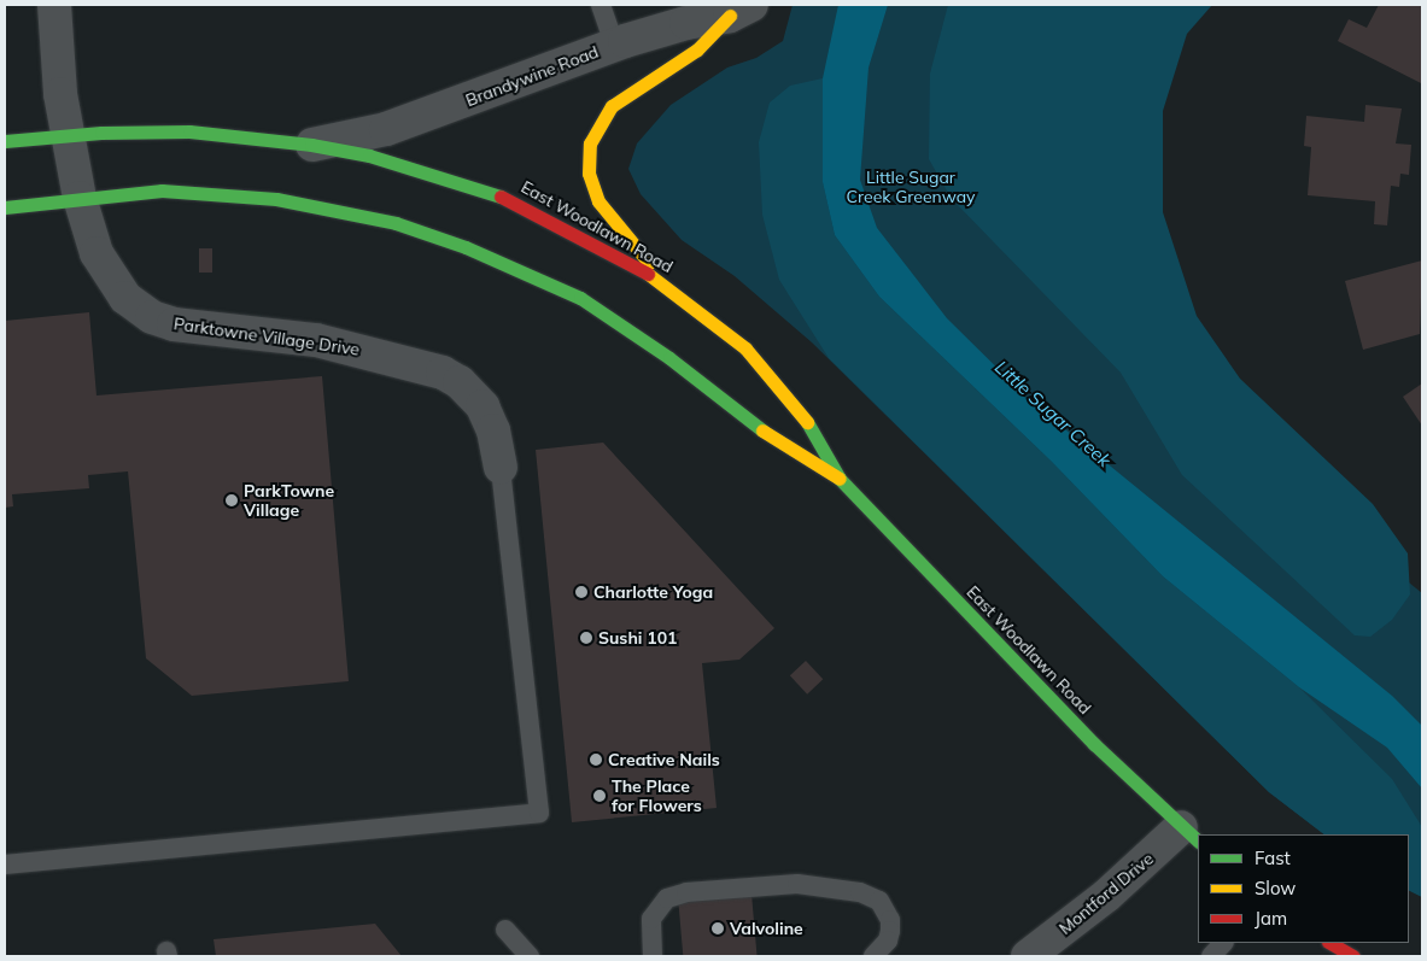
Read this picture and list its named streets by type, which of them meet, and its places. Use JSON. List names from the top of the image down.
{
  "streets": {
    "main road": ["East Woodlawn Road"],
    "street": ["Brandywine Road", "Parktowne Village Drive", "Montford Drive"]
  },
  "crossings": [
    ["Brandywine Road", "East Woodlawn Road"],
    ["East Woodlawn Road", "Parktowne Village Drive"],
    ["East Woodlawn Road", "Montford Drive"]
  ],
  "water": ["Little Sugar Creek"],
  "parks": ["Little Sugar Creek Greenway"],
  "places": [
    "ParkTowne Village",
    "Charlotte Yoga",
    "Sushi 101",
    "Creative Nails",
    "The Place for Flowers",
    "Valvoline"
  ],
  "legend": ["Fast", "Slow", "Jam"]
}
